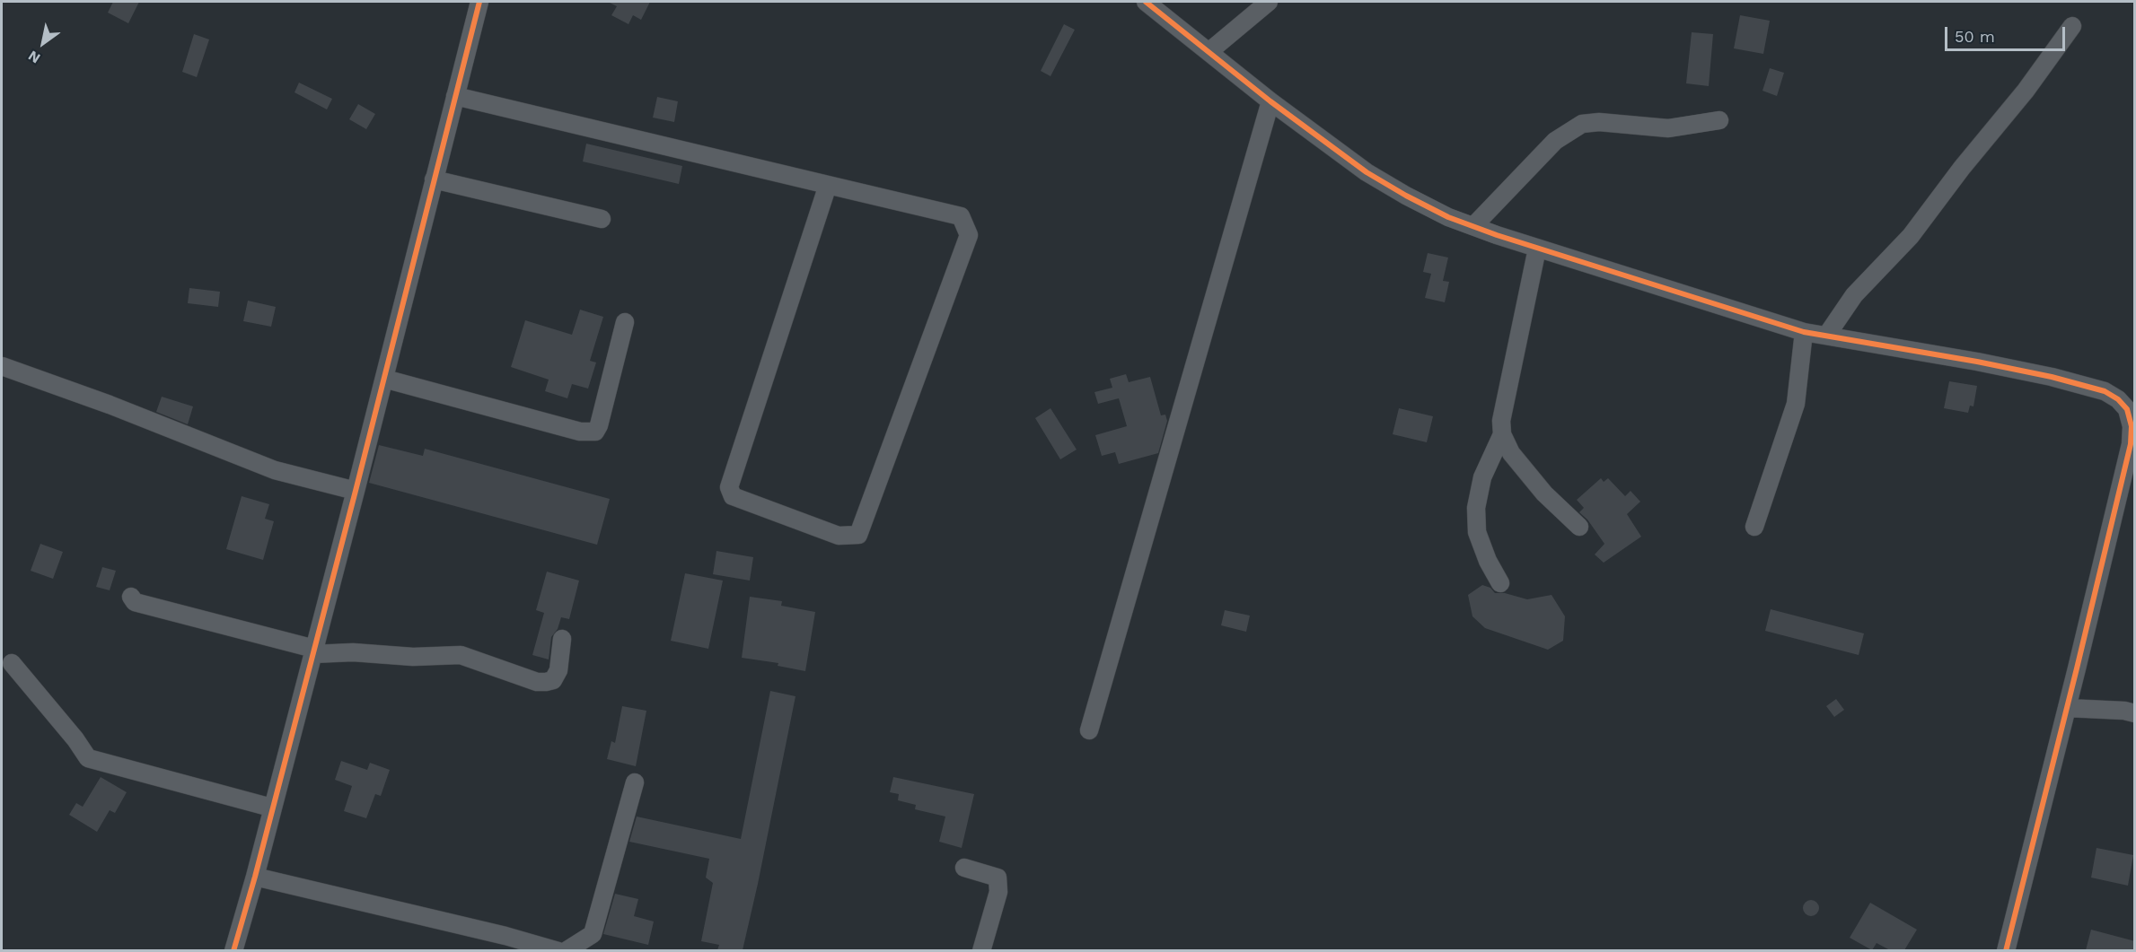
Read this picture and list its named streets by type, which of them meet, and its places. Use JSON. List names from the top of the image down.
{
  "scale_bar": "50 m",
  "north": "bottom left"
}
